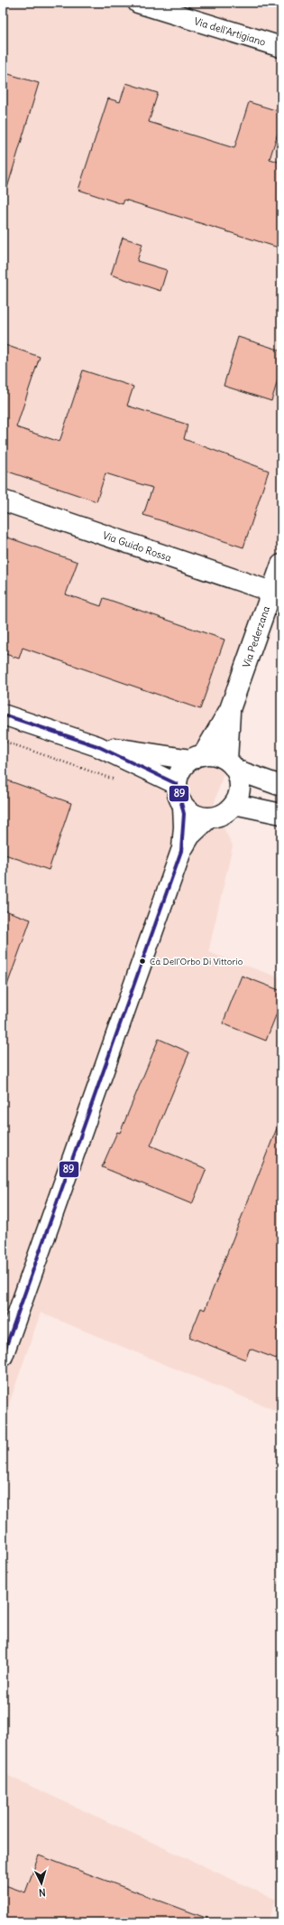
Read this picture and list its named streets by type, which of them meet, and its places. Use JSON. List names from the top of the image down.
{
  "streets": {
    "street": ["Via dell'Artigiano", "Via Guido Rossa", "Via Pederzana"]
  },
  "crossings": [
    ["Via Guido Rossa", "Via Pederzana"]
  ],
  "places": ["Cà Dell'Orbo Di Vittorio"],
  "lines": ["transit line 89"],
  "north": "bottom"
}
